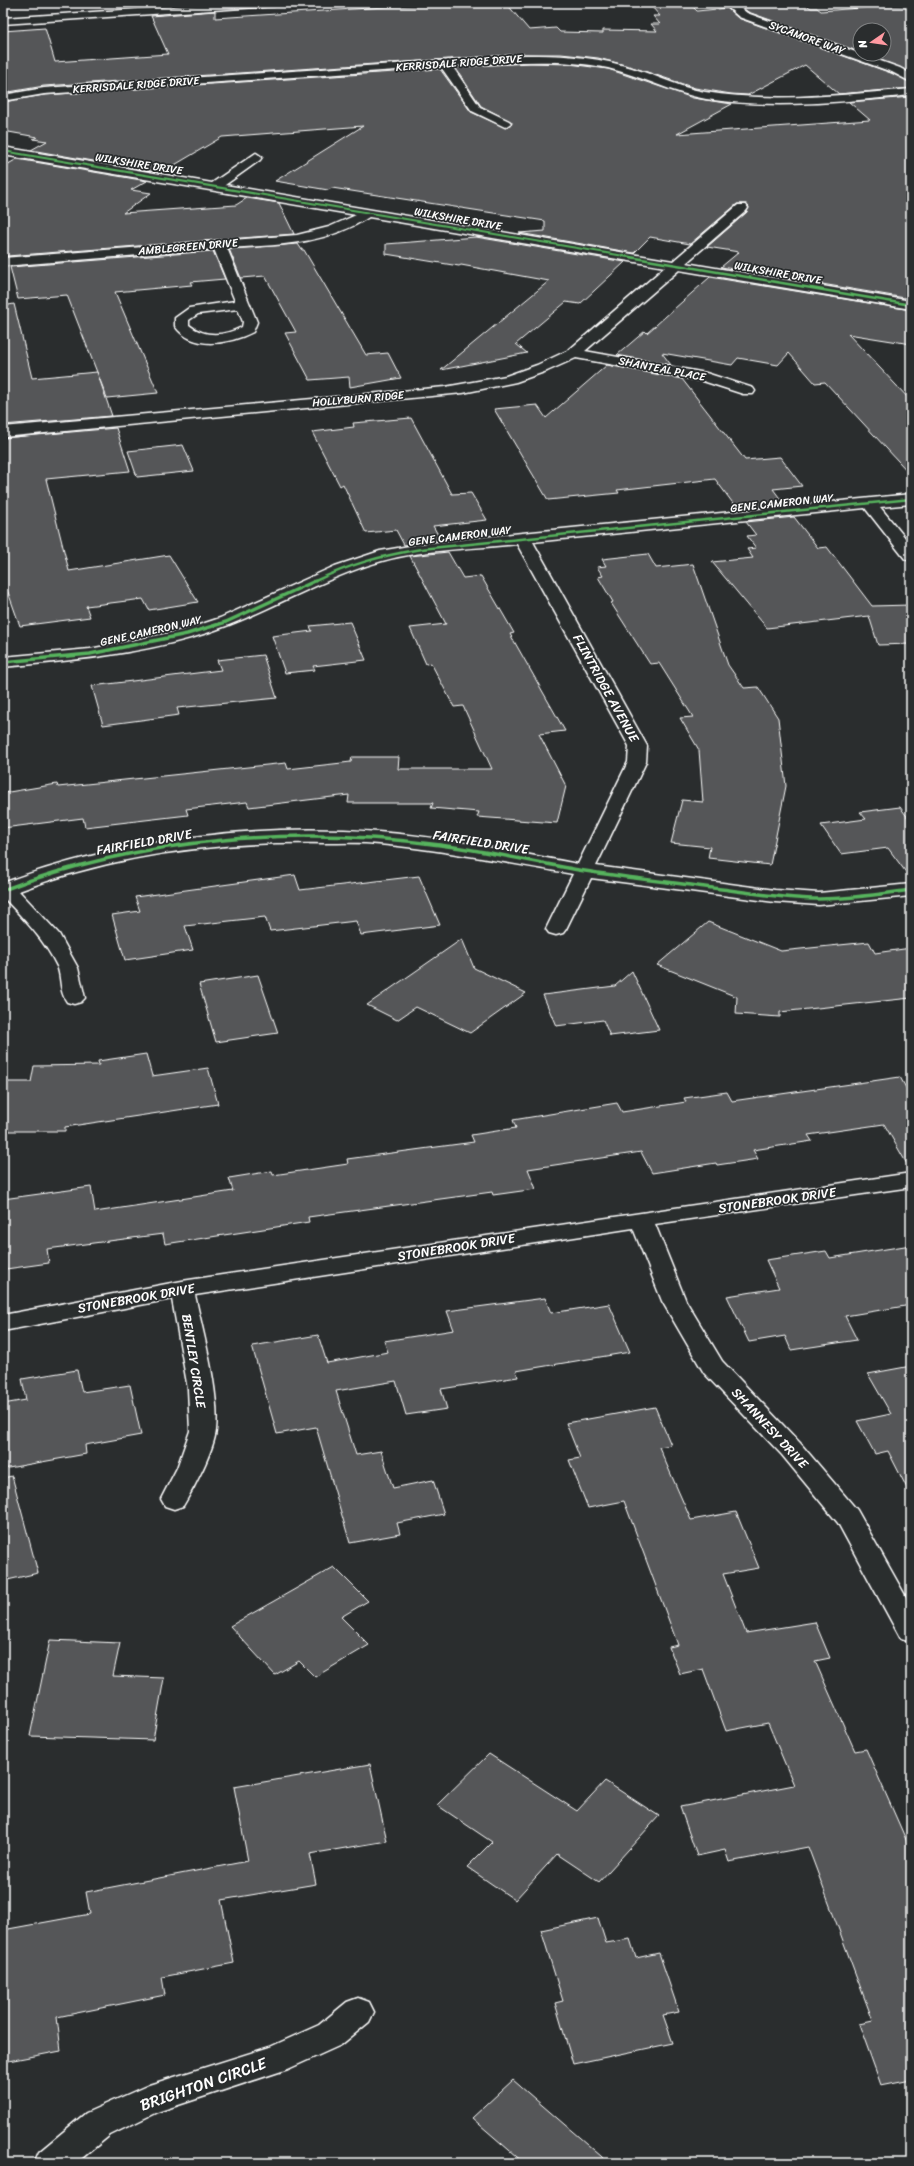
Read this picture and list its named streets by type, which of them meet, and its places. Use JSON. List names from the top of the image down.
{
  "streets": {
    "street": [
      "SYCAMORE WAY",
      "KERRISDALE RIDGE DRIVE",
      "WILKSHIRE DRIVE",
      "AMBLEGREEN DRIVE",
      "SHANTEAL PLACE",
      "HOLLYBURN RIDGE",
      "GENE CAMERON WAY",
      "FLINTRIDGE AVENUE",
      "FAIRFIELD DRIVE",
      "STONEBROOK DRIVE",
      "BENTLEY CIRCLE",
      "SHANNESY DRIVE",
      "BRIGHTON CIRCLE"
    ]
  },
  "crossings": [
    ["WILKSHIRE DRIVE", "AMBLEGREEN DRIVE"],
    ["WILKSHIRE DRIVE", "HOLLYBURN RIDGE"],
    ["SHANTEAL PLACE", "HOLLYBURN RIDGE"],
    ["GENE CAMERON WAY", "FLINTRIDGE AVENUE"],
    ["FLINTRIDGE AVENUE", "FAIRFIELD DRIVE"],
    ["STONEBROOK DRIVE", "BENTLEY CIRCLE"],
    ["STONEBROOK DRIVE", "SHANNESY DRIVE"]
  ],
  "north": "left"
}
